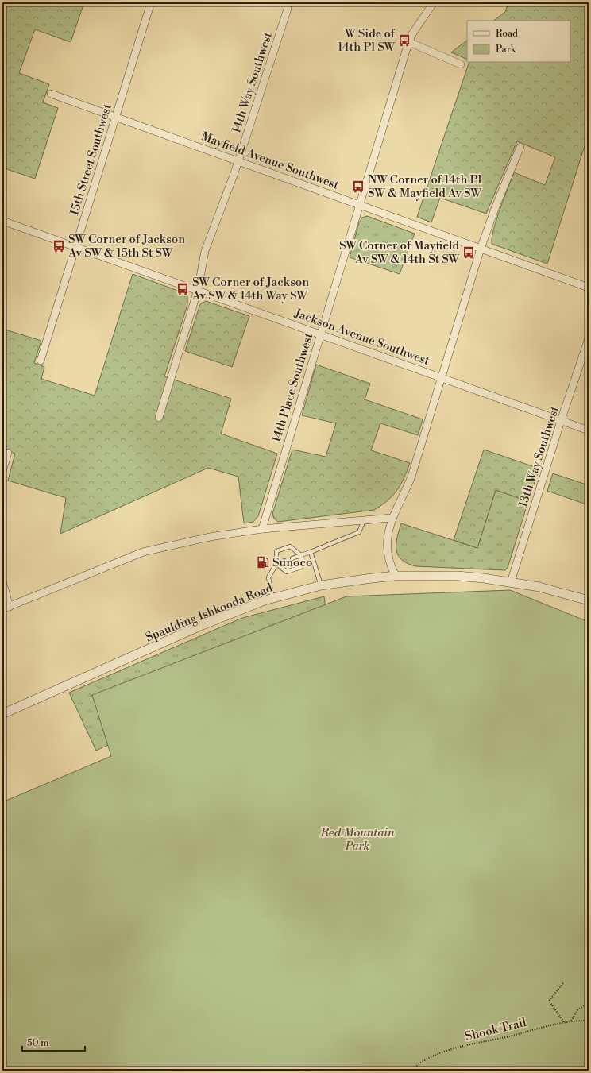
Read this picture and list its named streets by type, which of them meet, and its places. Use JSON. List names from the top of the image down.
{
  "streets": {
    "street": [
      "14th Way Southwest",
      "15th Street Southwest",
      "Mayfield Avenue Southwest",
      "Jackson Avenue Southwest",
      "14th Place Southwest",
      "13th Way Southwest",
      "Spaulding Ishkooda Road"
    ],
    "path": ["Shook Trail"]
  },
  "crossings": [
    ["14th Way Southwest", "Mayfield Avenue Southwest"],
    ["14th Way Southwest", "Jackson Avenue Southwest"],
    ["15th Street Southwest", "Mayfield Avenue Southwest"],
    ["15th Street Southwest", "Jackson Avenue Southwest"],
    ["Mayfield Avenue Southwest", "14th Place Southwest"],
    ["Jackson Avenue Southwest", "14th Place Southwest"],
    ["Jackson Avenue Southwest", "13th Way Southwest"],
    ["13th Way Southwest", "Spaulding Ishkooda Road"]
  ],
  "parks": ["Red Mountain Park"],
  "places": {
    "bus stop": [
      "W Side of 14th Pl SW",
      "NW Corner of 14th Pl SW & Mayfield Av SW",
      "SW Corner of Jackson Av SW & 15th St SW",
      "SW Corner of Mayfield Av SW & 14th St SW",
      "SW Corner of Jackson Av SW & 14th Way SW"
    ],
    "fuel station": ["Sunoco"]
  },
  "legend": ["Road", "Park"],
  "scale_bar": "50 m"
}
